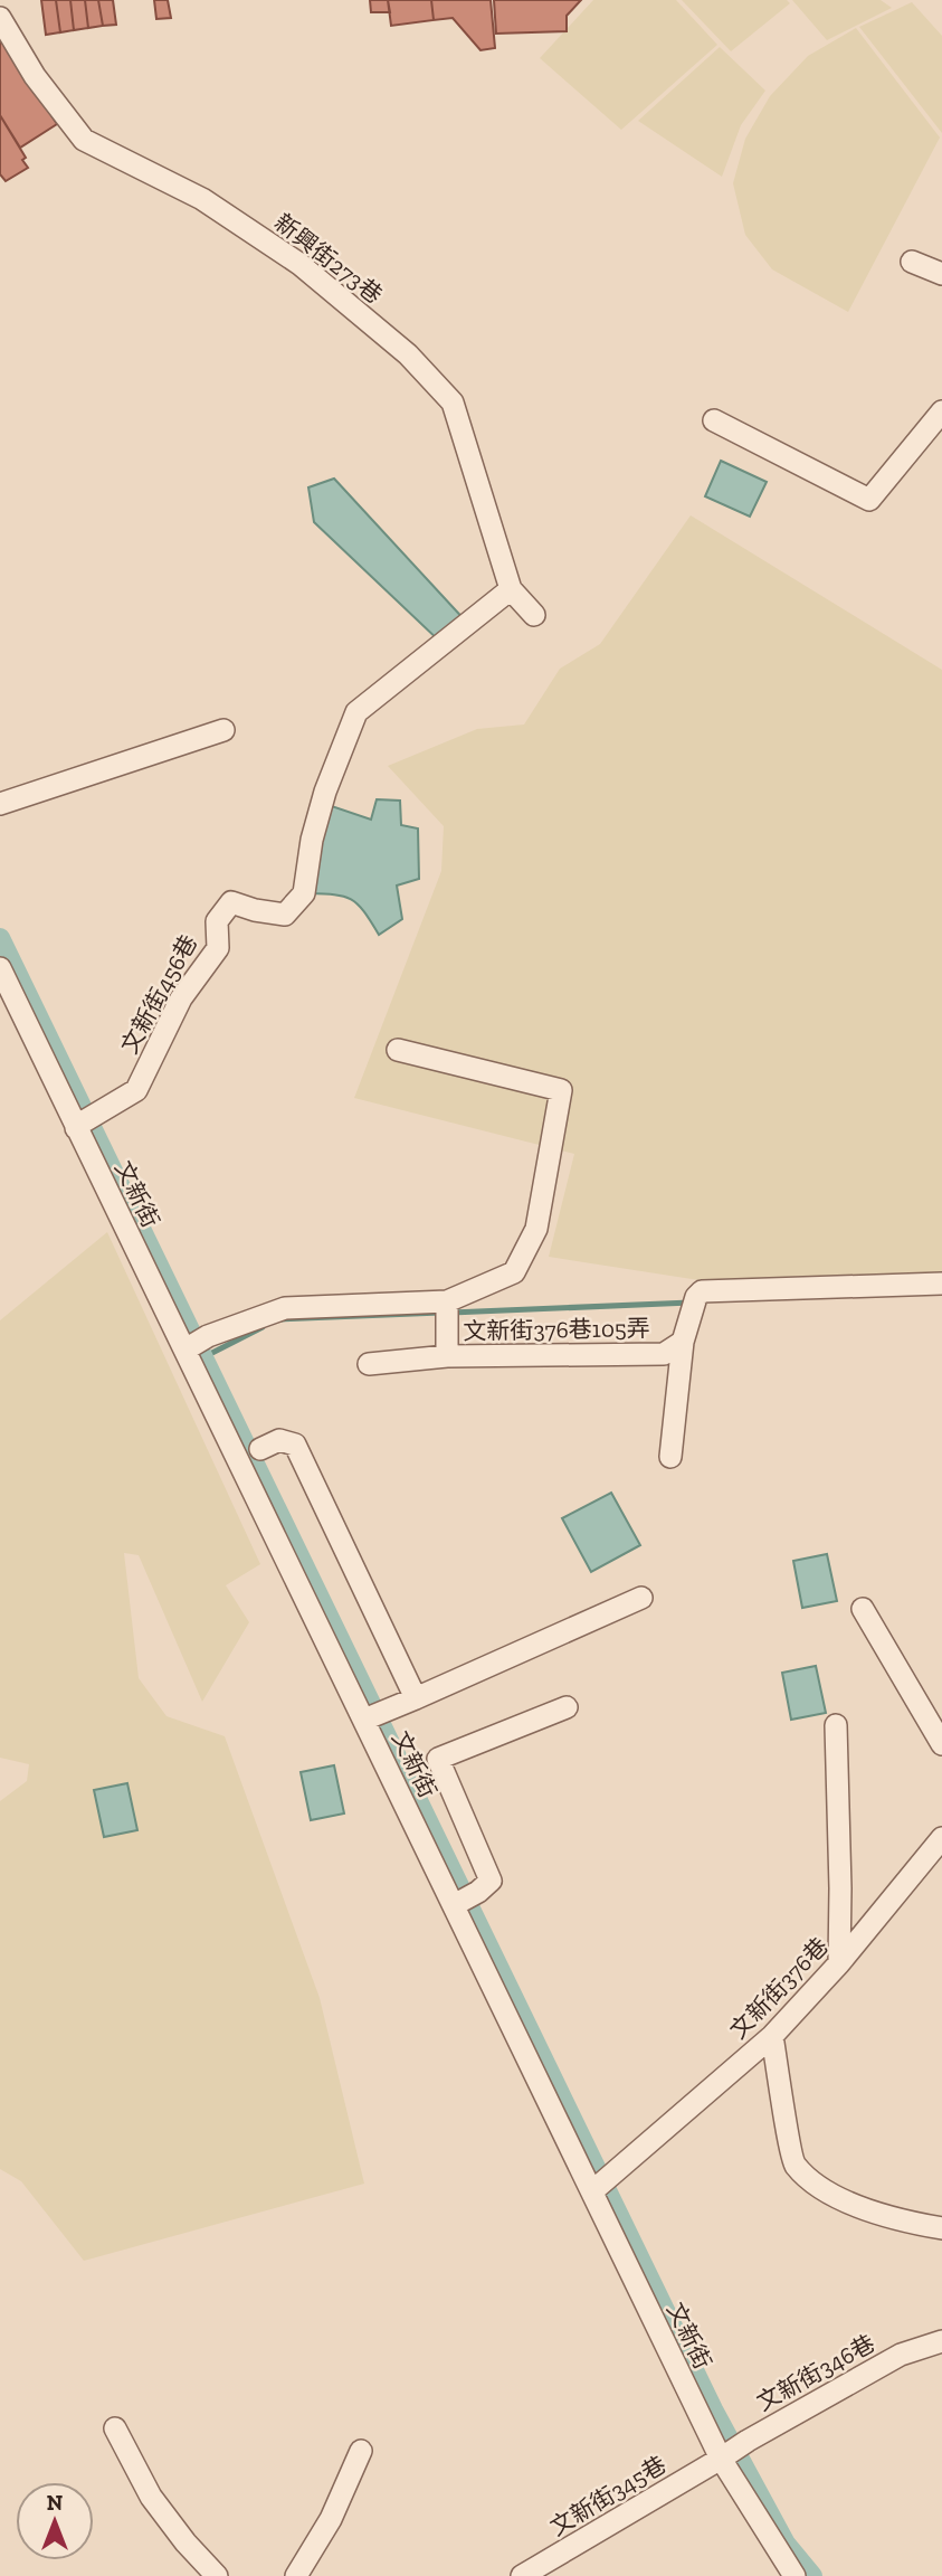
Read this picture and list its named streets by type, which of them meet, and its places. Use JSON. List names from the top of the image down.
{
  "streets": {
    "street": [
      "新興街273巷",
      "文新街456巷",
      "文新街",
      "文新街376巷105弄",
      "文新街376巷",
      "文新街346巷",
      "文新街345巷"
    ]
  },
  "crossings": [
    ["新興街273巷", "文新街456巷"],
    ["文新街456巷", "文新街"],
    ["文新街", "文新街376巷"],
    ["文新街", "文新街346巷"],
    ["文新街", "文新街345巷"],
    ["文新街346巷", "文新街345巷"]
  ],
  "north": "top"
}
